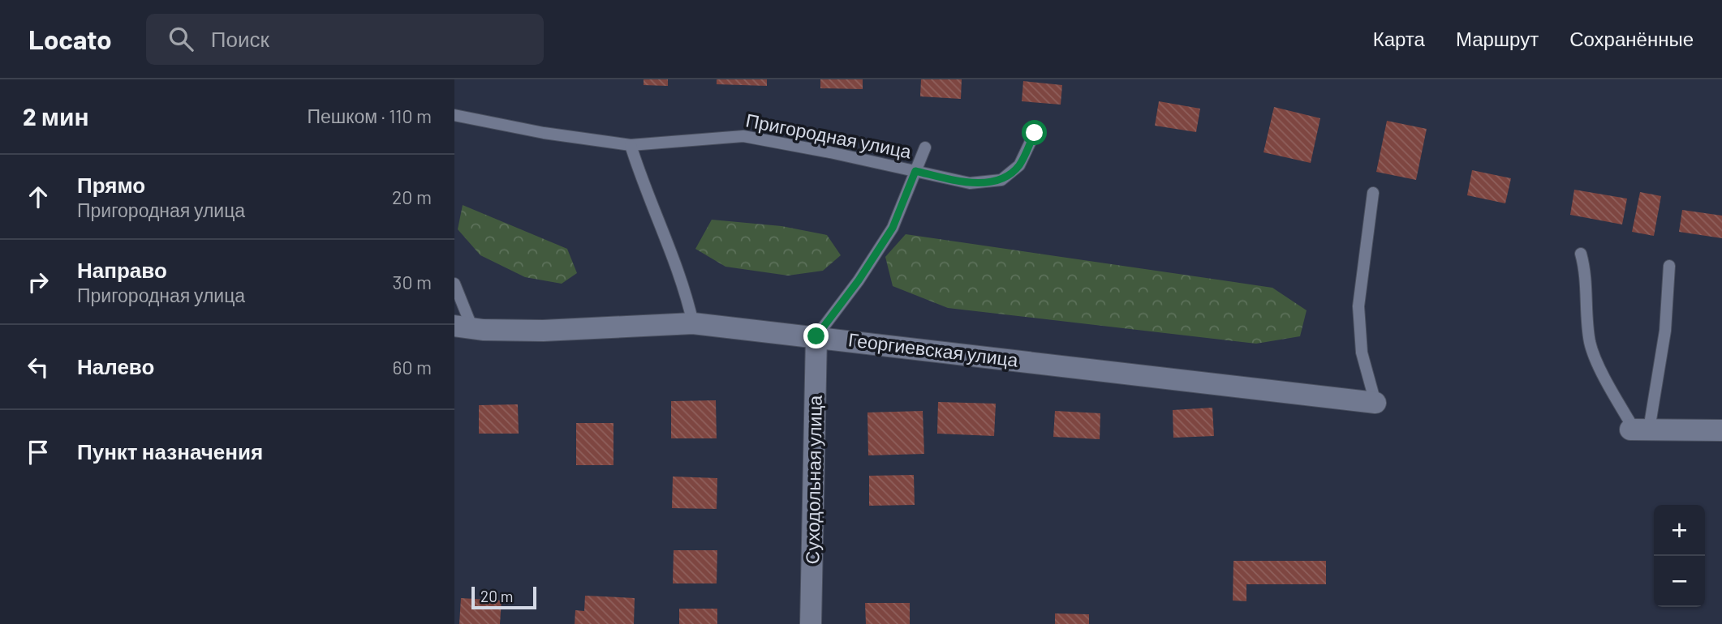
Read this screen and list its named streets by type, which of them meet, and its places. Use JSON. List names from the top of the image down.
{
  "streets": {
    "street": ["Георгиевская улица", "Суходольная улица"],
    "lane": ["Пригородная улица"]
  },
  "crossings": [
    ["Георгиевская улица", "Суходольная улица"]
  ],
  "scale_bar": "20 m",
  "page": {
    "header": "Locato",
    "search": "Поиск",
    "nav": ["Карта", "Маршрут", "Сохранённые"],
    "heading": ["2 мин", "Пешком · 110 m"],
    "list": [
      ["Прямо", "Пригородная улица", "20 m"],
      ["Направо", "Пригородная улица", "30 m"],
      ["Налево", "60 m"],
      "Пункт назначения"
    ],
    "map_buttons": ["+", "−"],
    "scale": "20 m"
  }
}
